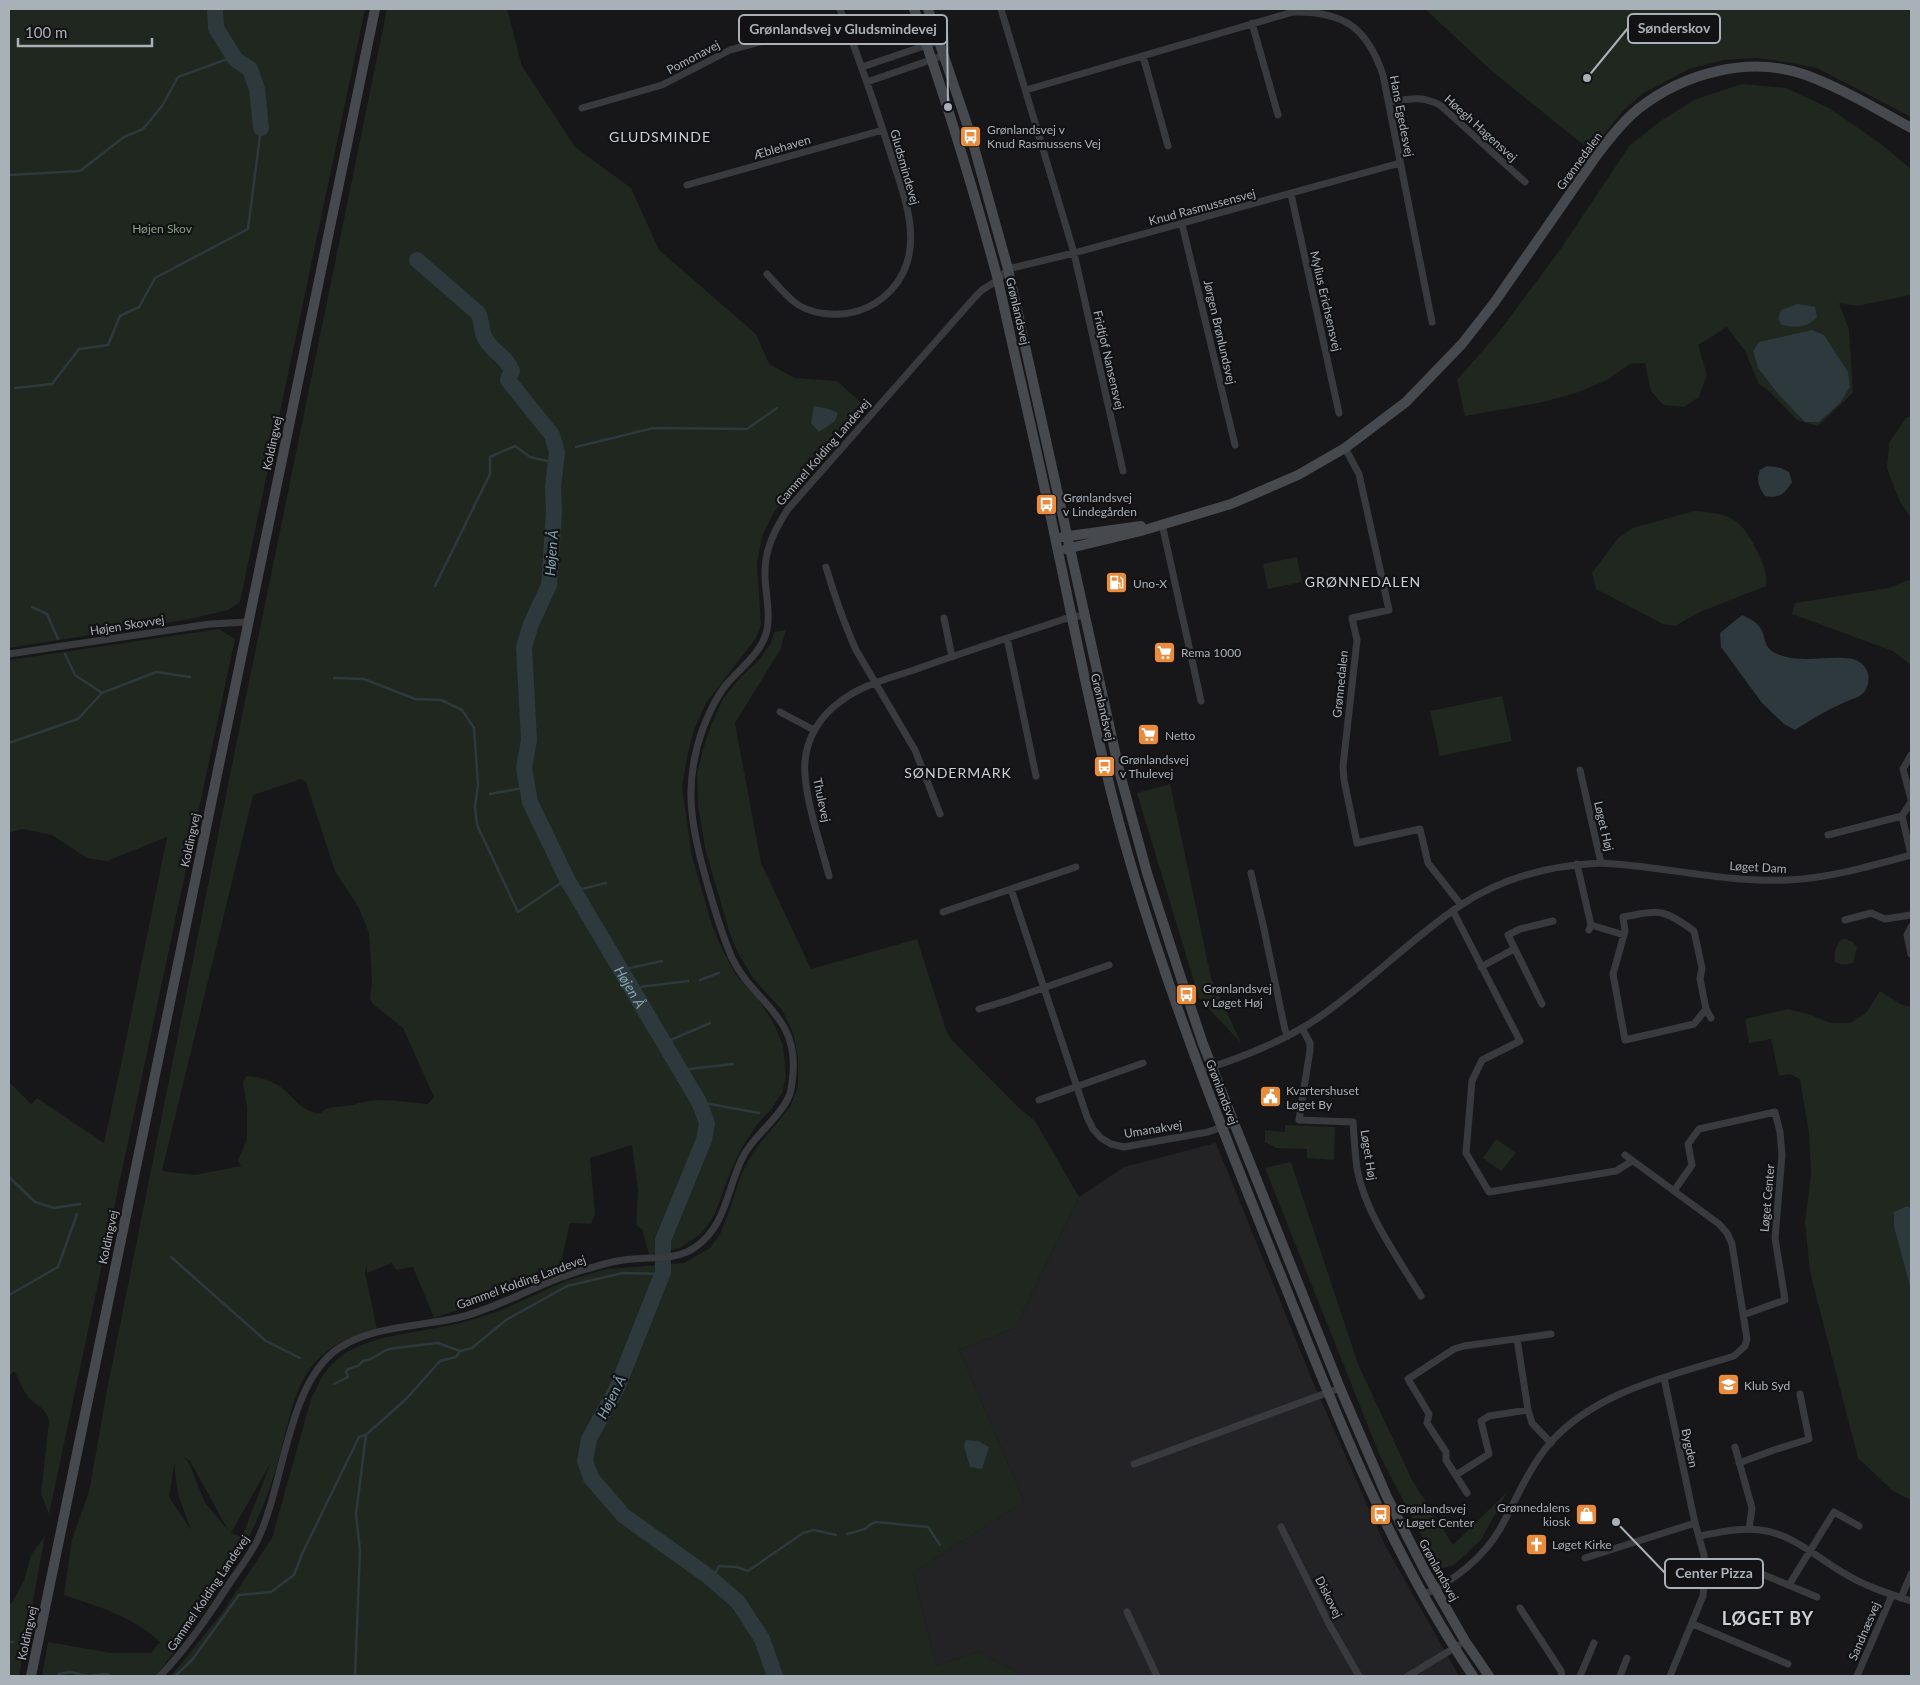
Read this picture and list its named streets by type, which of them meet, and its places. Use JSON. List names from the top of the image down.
{
  "streets": {
    "street": [
      "Pomonavej",
      "Hans Egedesvej",
      "Høegh Hagensvej",
      "Æblehaven",
      "Grønnedalen",
      "Gludsmindevej",
      "Knud Rasmussensvej",
      "Mylius Erichsensvej",
      "Grønlandsvej",
      "Jørgen Brønlundsvej",
      "Fridtjof Nansensvej",
      "Koldingvej",
      "Gammel Kolding Landevej",
      "Højen Skovvej",
      "Thulevej",
      "Løget Høj",
      "Løget Dam",
      "Umanakvej",
      "Løget Center",
      "Bygden",
      "Diskovej",
      "Sandnæsvej"
    ]
  },
  "crossings": [
    ["Pomonavej", "Gludsmindevej"],
    ["Hans Egedesvej", "Høegh Hagensvej"],
    ["Hans Egedesvej", "Knud Rasmussensvej"],
    ["Hans Egedesvej", "Fridtjof Nansensvej"],
    ["Æblehaven", "Gludsmindevej"],
    ["Grønnedalen", "Grønlandsvej"],
    ["Grønnedalen", "Løget Høj"],
    ["Knud Rasmussensvej", "Mylius Erichsensvej"],
    ["Knud Rasmussensvej", "Grønlandsvej"],
    ["Knud Rasmussensvej", "Jørgen Brønlundsvej"],
    ["Knud Rasmussensvej", "Fridtjof Nansensvej"],
    ["Knud Rasmussensvej", "Gammel Kolding Landevej"],
    ["Grønlandsvej", "Gammel Kolding Landevej"],
    ["Grønlandsvej", "Thulevej"],
    ["Grønlandsvej", "Løget Høj"],
    ["Grønlandsvej", "Umanakvej"],
    ["Koldingvej", "Højen Skovvej"],
    ["Løget Høj", "Løget Dam"],
    ["Bygden", "Sandnæsvej"]
  ],
  "districts": [
    "GLUDSMINDE",
    "GRØNNEDALEN",
    "SØNDERMARK",
    "LØGET BY"
  ],
  "water": ["Højen Å"],
  "parks": ["Højen Skov"],
  "places": {
    "other": ["Sønderskov", "Grønlandsvej v Gludsmindevej", "Center Pizza"],
    "bus stop": [
      "Grønlandsvej v Knud Rasmussens Vej",
      "Grønlandsvej v Lindegården",
      "Grønlandsvej v Thulevej",
      "Grønlandsvej v Løget Høj",
      "Grønlandsvej v Løget Center"
    ],
    "fuel station": ["Uno-X"],
    "supermarket": ["Rema 1000", "Netto"],
    "public building": ["Kvartershuset Løget By"],
    "school or university": ["Klub Syd"],
    "shop": ["Grønnedalens kiosk"],
    "church": ["Løget Kirke"]
  },
  "scale_bar": "100 m"
}
